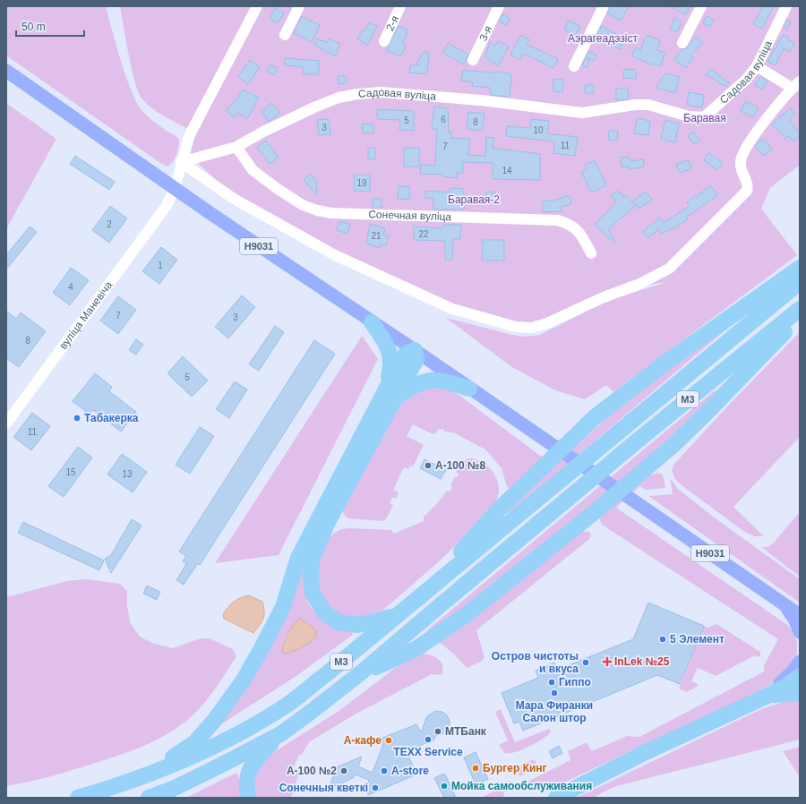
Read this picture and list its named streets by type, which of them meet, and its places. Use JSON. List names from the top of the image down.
{
  "streets": {
    "highway": ["М3"],
    "main road": ["Н9031"],
    "street": [
      "2-я",
      "3-я",
      "Садовая вуліца",
      "Сонечная вуліца",
      "вуліца Маневіча"
    ]
  },
  "crossings": [
    ["Садовая вуліца", "Сонечная вуліца"],
    ["Садовая вуліца", "вуліца Маневіча"],
    ["Н9031", "вуліца Маневіча"]
  ],
  "parks": ["Аэрагеадэзіст", "Баравая", "Баравая-2"],
  "places": {
    "other": [
      "Табакерка",
      "А-100 №8",
      "5 Элемент",
      "Остров чистоты и вкуса",
      "Гиппо",
      "Мара Фиранки Салон штор",
      "МТБанк",
      "TEXX Service",
      "А-кафе",
      "Бургер Кинг",
      "А-100 №2",
      "A-store",
      "Мойка самообслуживания",
      "Сонечныя кветкі"
    ],
    "health": ["InLek №25"]
  },
  "house_numbers": [
    "6",
    "5",
    "8",
    "3",
    "10",
    "11",
    "7",
    "14",
    "19",
    "2",
    "22",
    "21",
    "1",
    "4",
    "7",
    "3",
    "8",
    "5",
    "11",
    "15",
    "13"
  ],
  "scale_bar": "50 m"
}
